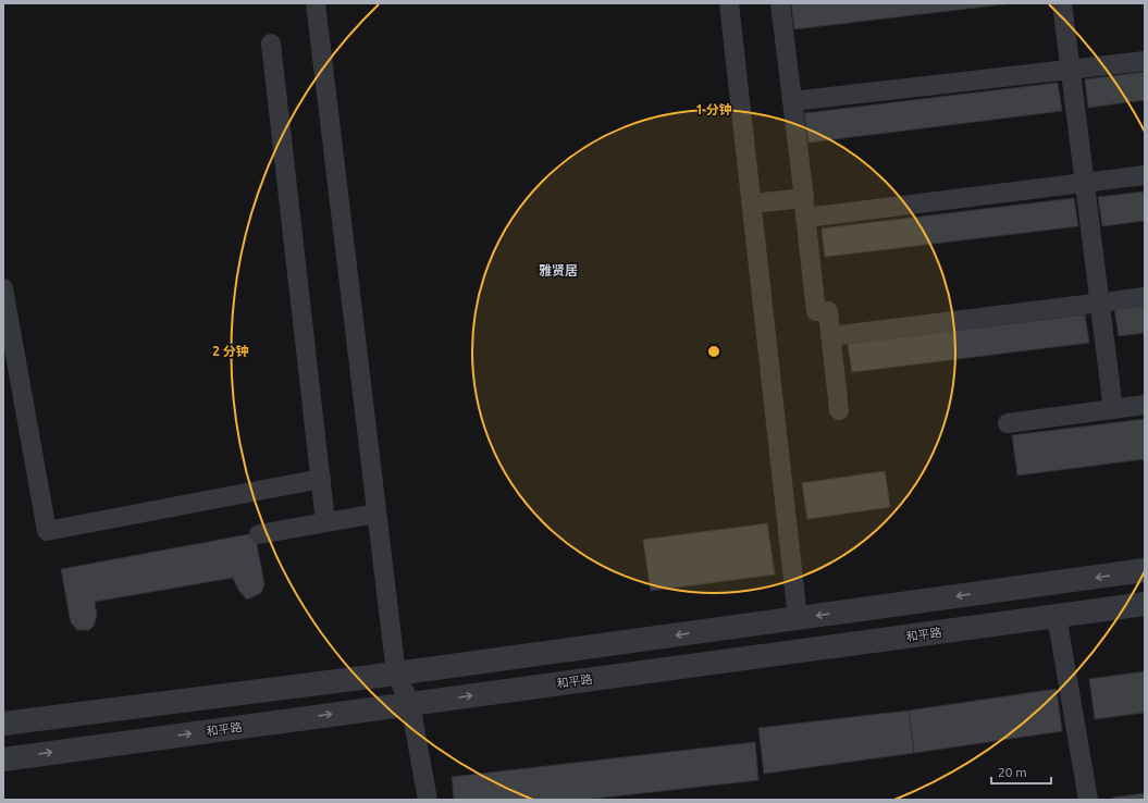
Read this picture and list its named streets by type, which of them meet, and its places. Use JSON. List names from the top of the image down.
{
  "streets": {
    "street": ["和平路"]
  },
  "districts": ["雅贤居"],
  "scale_bar": "20 m",
  "rings": ["1 分钟", "2 分钟"]
}
